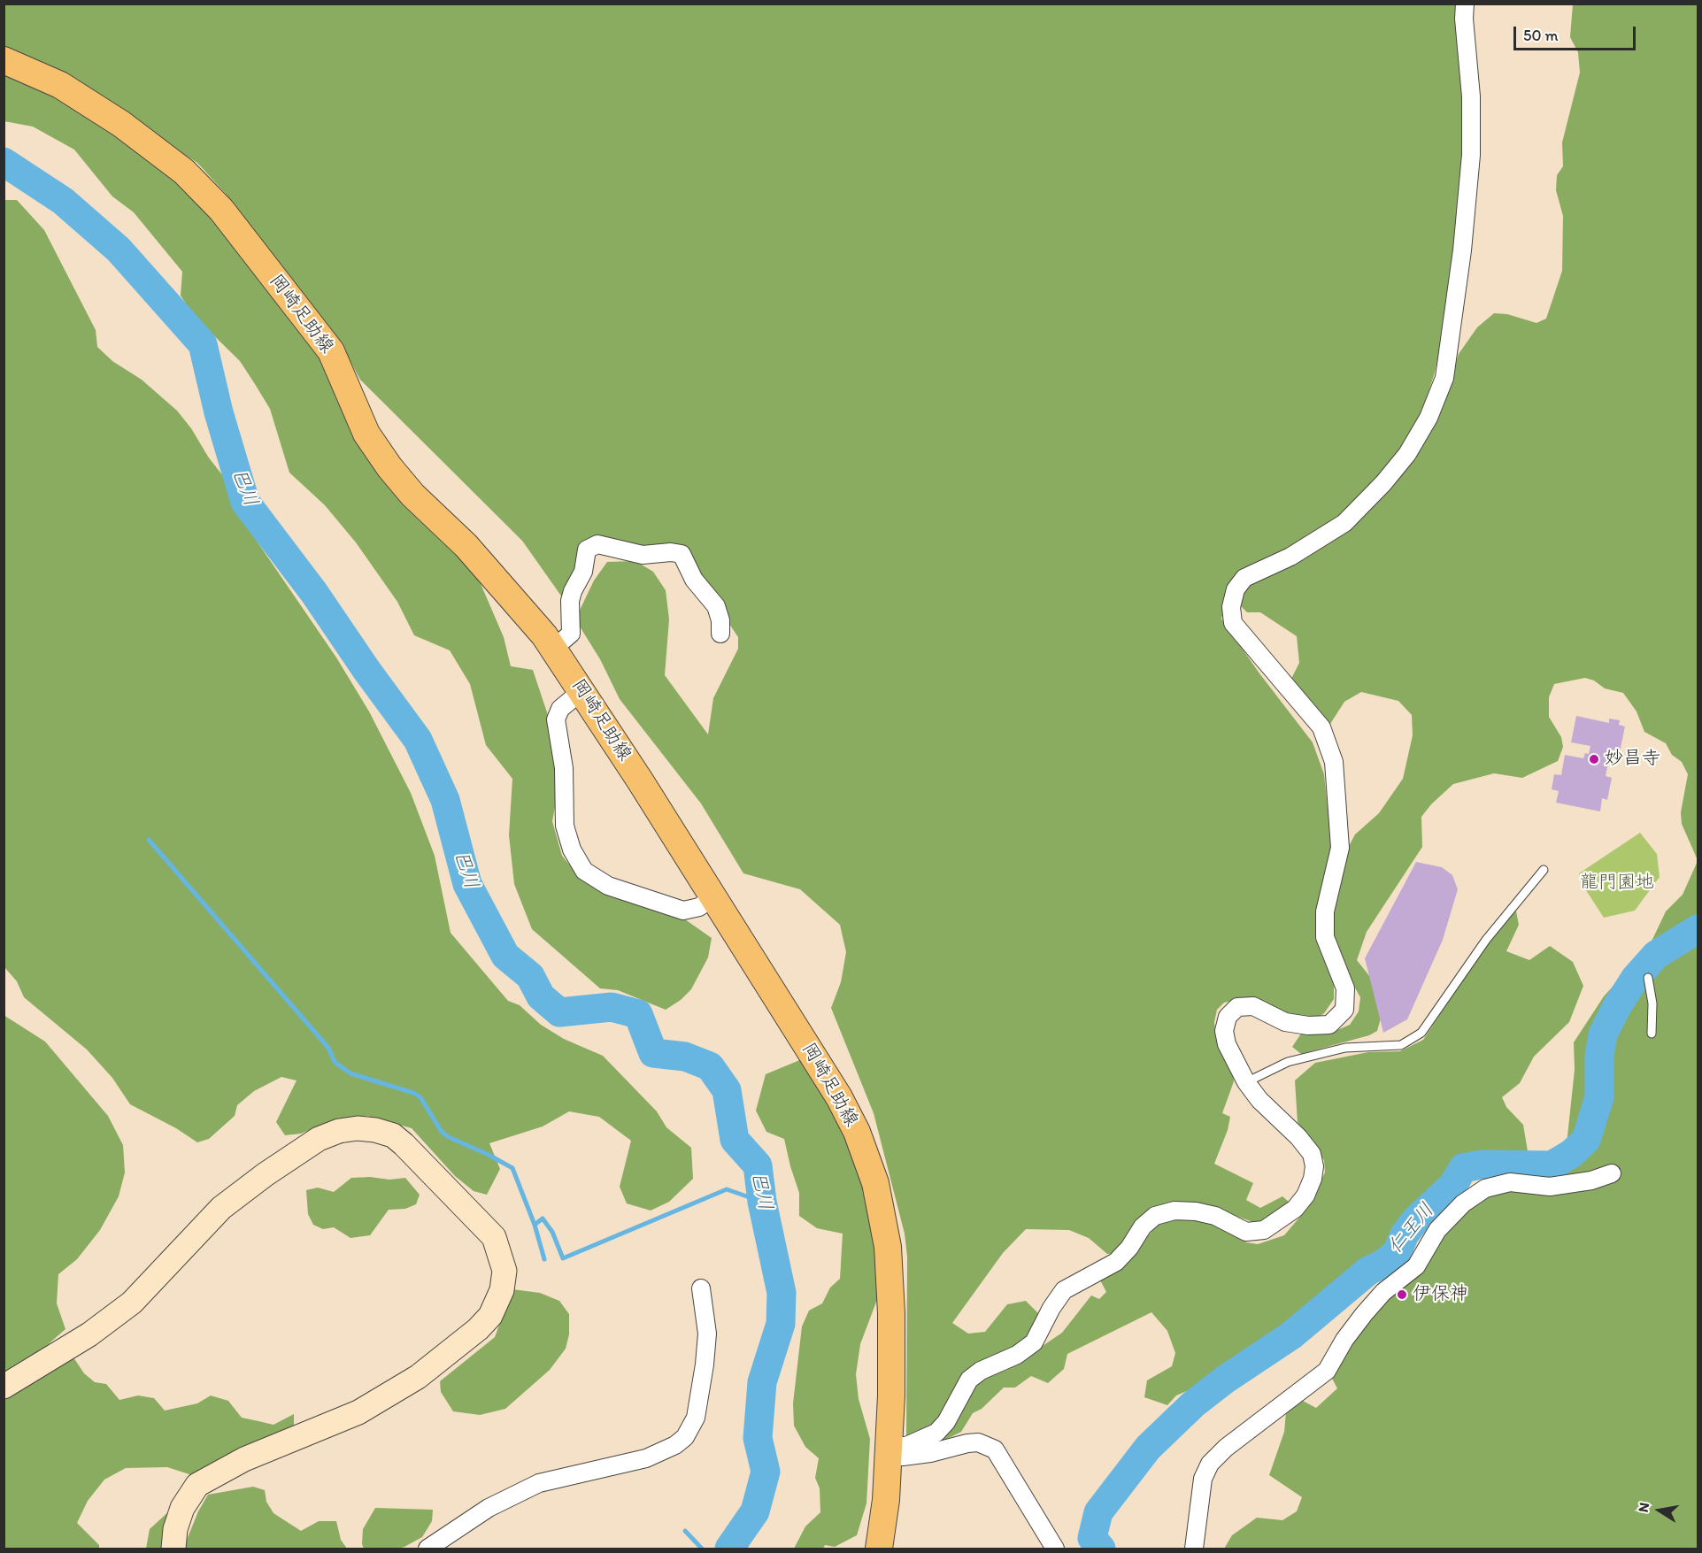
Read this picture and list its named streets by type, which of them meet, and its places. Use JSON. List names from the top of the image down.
{
  "streets": {
    "main road": ["岡崎足助線"]
  },
  "water": ["巴川", "仁王川"],
  "parks": ["龍門園地"],
  "places": ["妙昌寺", "伊保神"],
  "scale_bar": "50 m",
  "north": "left"
}
